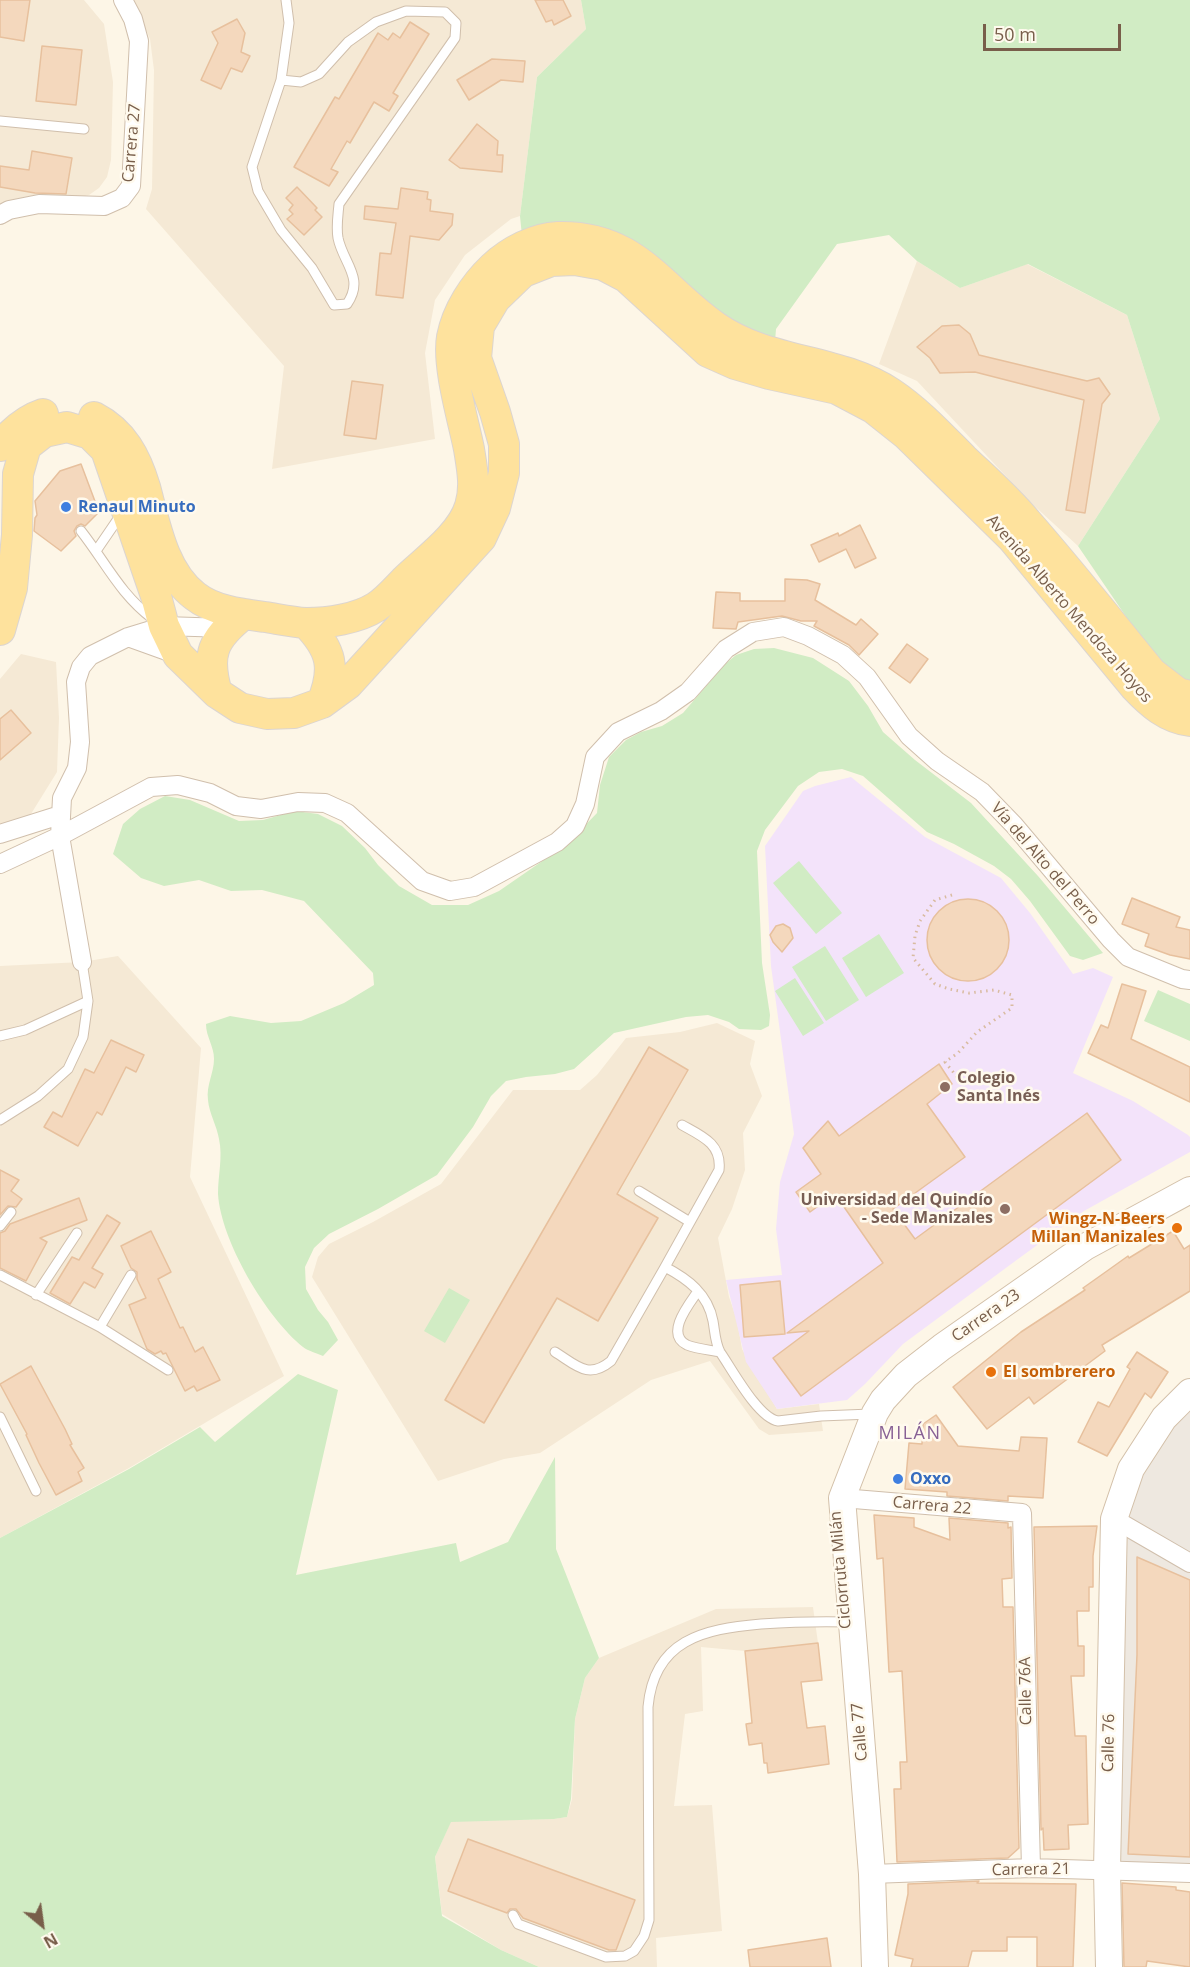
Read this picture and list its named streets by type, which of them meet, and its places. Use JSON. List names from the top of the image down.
{
  "streets": {
    "main road": [
      "Avenida Alberto Mendoza Hoyos",
      "Carrera 23",
      "Calle 77",
      "Calle 76"
    ],
    "street": [
      "Carrera 27",
      "Vía del Alto del Perro",
      "Carrera 22",
      "Calle 76A",
      "Carrera 21"
    ]
  },
  "crossings": [
    ["Carrera 23", "Carrera 22"],
    ["Carrera 23", "Calle 77"],
    ["Carrera 22", "Calle 76A"],
    ["Carrera 22", "Calle 77"],
    ["Calle 76A", "Carrera 21"],
    ["Calle 77", "Carrera 21"],
    ["Calle 76", "Carrera 21"]
  ],
  "districts": ["MILÁN"],
  "places": [
    "Renaul Minuto",
    "Colegio Santa Inés",
    "Universidad del Quindío - Sede Manizales",
    "Wingz-N-Beers Millan Manizales",
    "El sombrerero",
    "Oxxo"
  ],
  "scale_bar": "50 m",
  "north": "bottom right"
}
